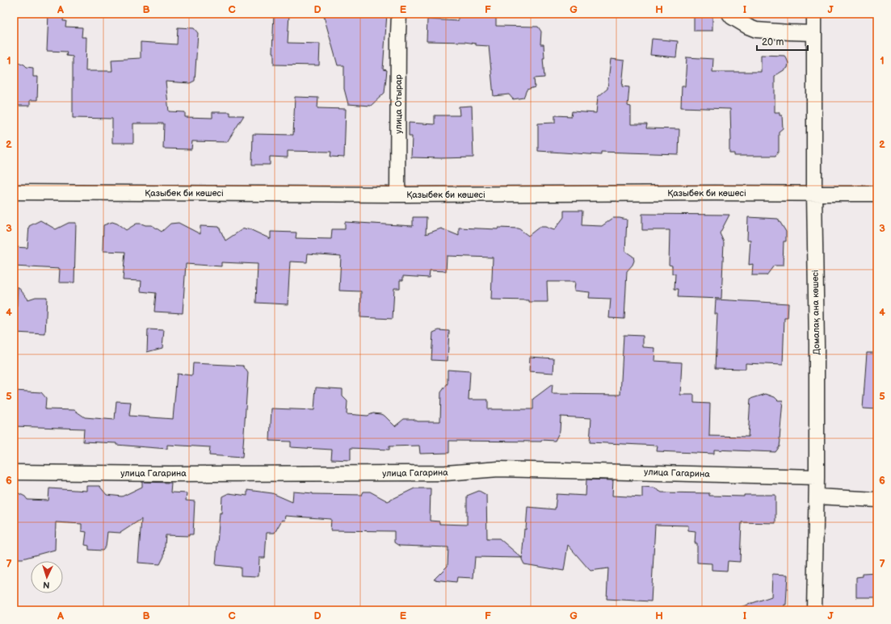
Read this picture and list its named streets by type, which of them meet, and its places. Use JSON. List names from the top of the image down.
{
  "streets": {
    "street": [
      "улица Отырар",
      "Қазыбек би көшесі",
      "Домалақ ана көшесі",
      "улица Гагарина"
    ]
  },
  "crossings": [
    ["улица Отырар", "Қазыбек би көшесі"],
    ["Қазыбек би көшесі", "Домалақ ана көшесі"],
    ["Домалақ ана көшесі", "улица Гагарина"]
  ],
  "scale_bar": "20 m",
  "north": "bottom",
  "grid": {
    "columns": [
      "A",
      "B",
      "C",
      "D",
      "E",
      "F",
      "G",
      "H",
      "I",
      "J"
    ],
    "rows": [
      "1",
      "2",
      "3",
      "4",
      "5",
      "6",
      "7"
    ]
  }
}
